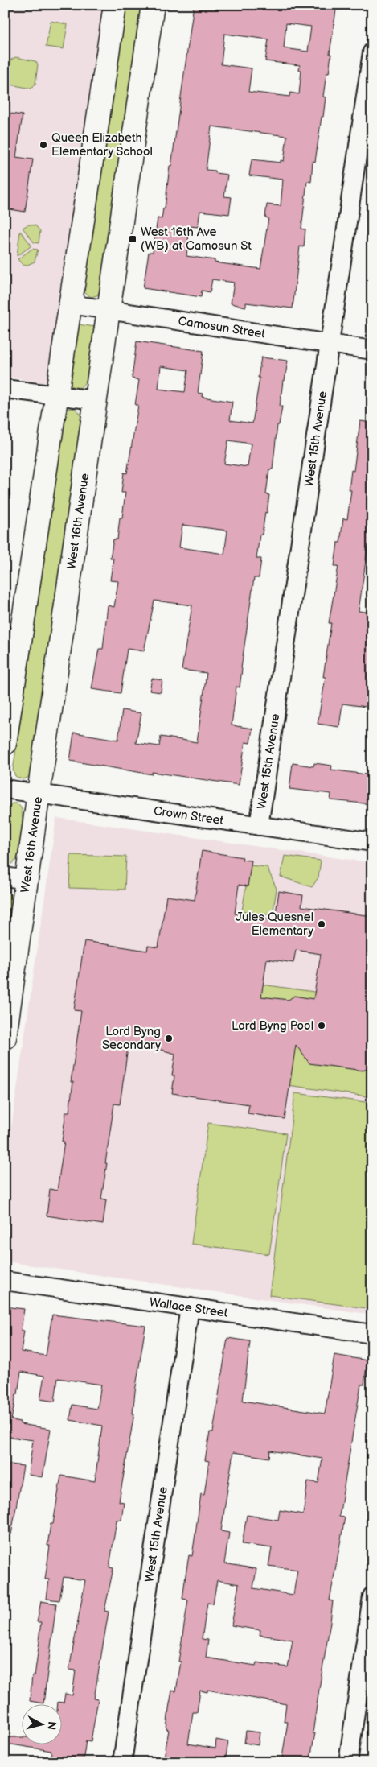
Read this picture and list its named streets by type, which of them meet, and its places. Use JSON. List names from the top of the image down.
{
  "streets": {
    "main road": ["West 16th Avenue"],
    "street": [
      "Camosun Street",
      "West 15th Avenue",
      "Crown Street",
      "Wallace Street"
    ]
  },
  "crossings": [
    ["Camosun Street", "West 15th Avenue"],
    ["Camosun Street", "West 16th Avenue"],
    ["West 15th Avenue", "Crown Street"],
    ["West 15th Avenue", "Wallace Street"],
    ["West 16th Avenue", "Crown Street"]
  ],
  "places": {
    "other": [
      "Queen Elizabeth Elementary School",
      "Jules Quesnel Elementary",
      "Lord Byng Pool",
      "Lord Byng Secondary"
    ],
    "transit": ["West 16th Ave (WB) at Camosun St"]
  },
  "north": "right"
}
